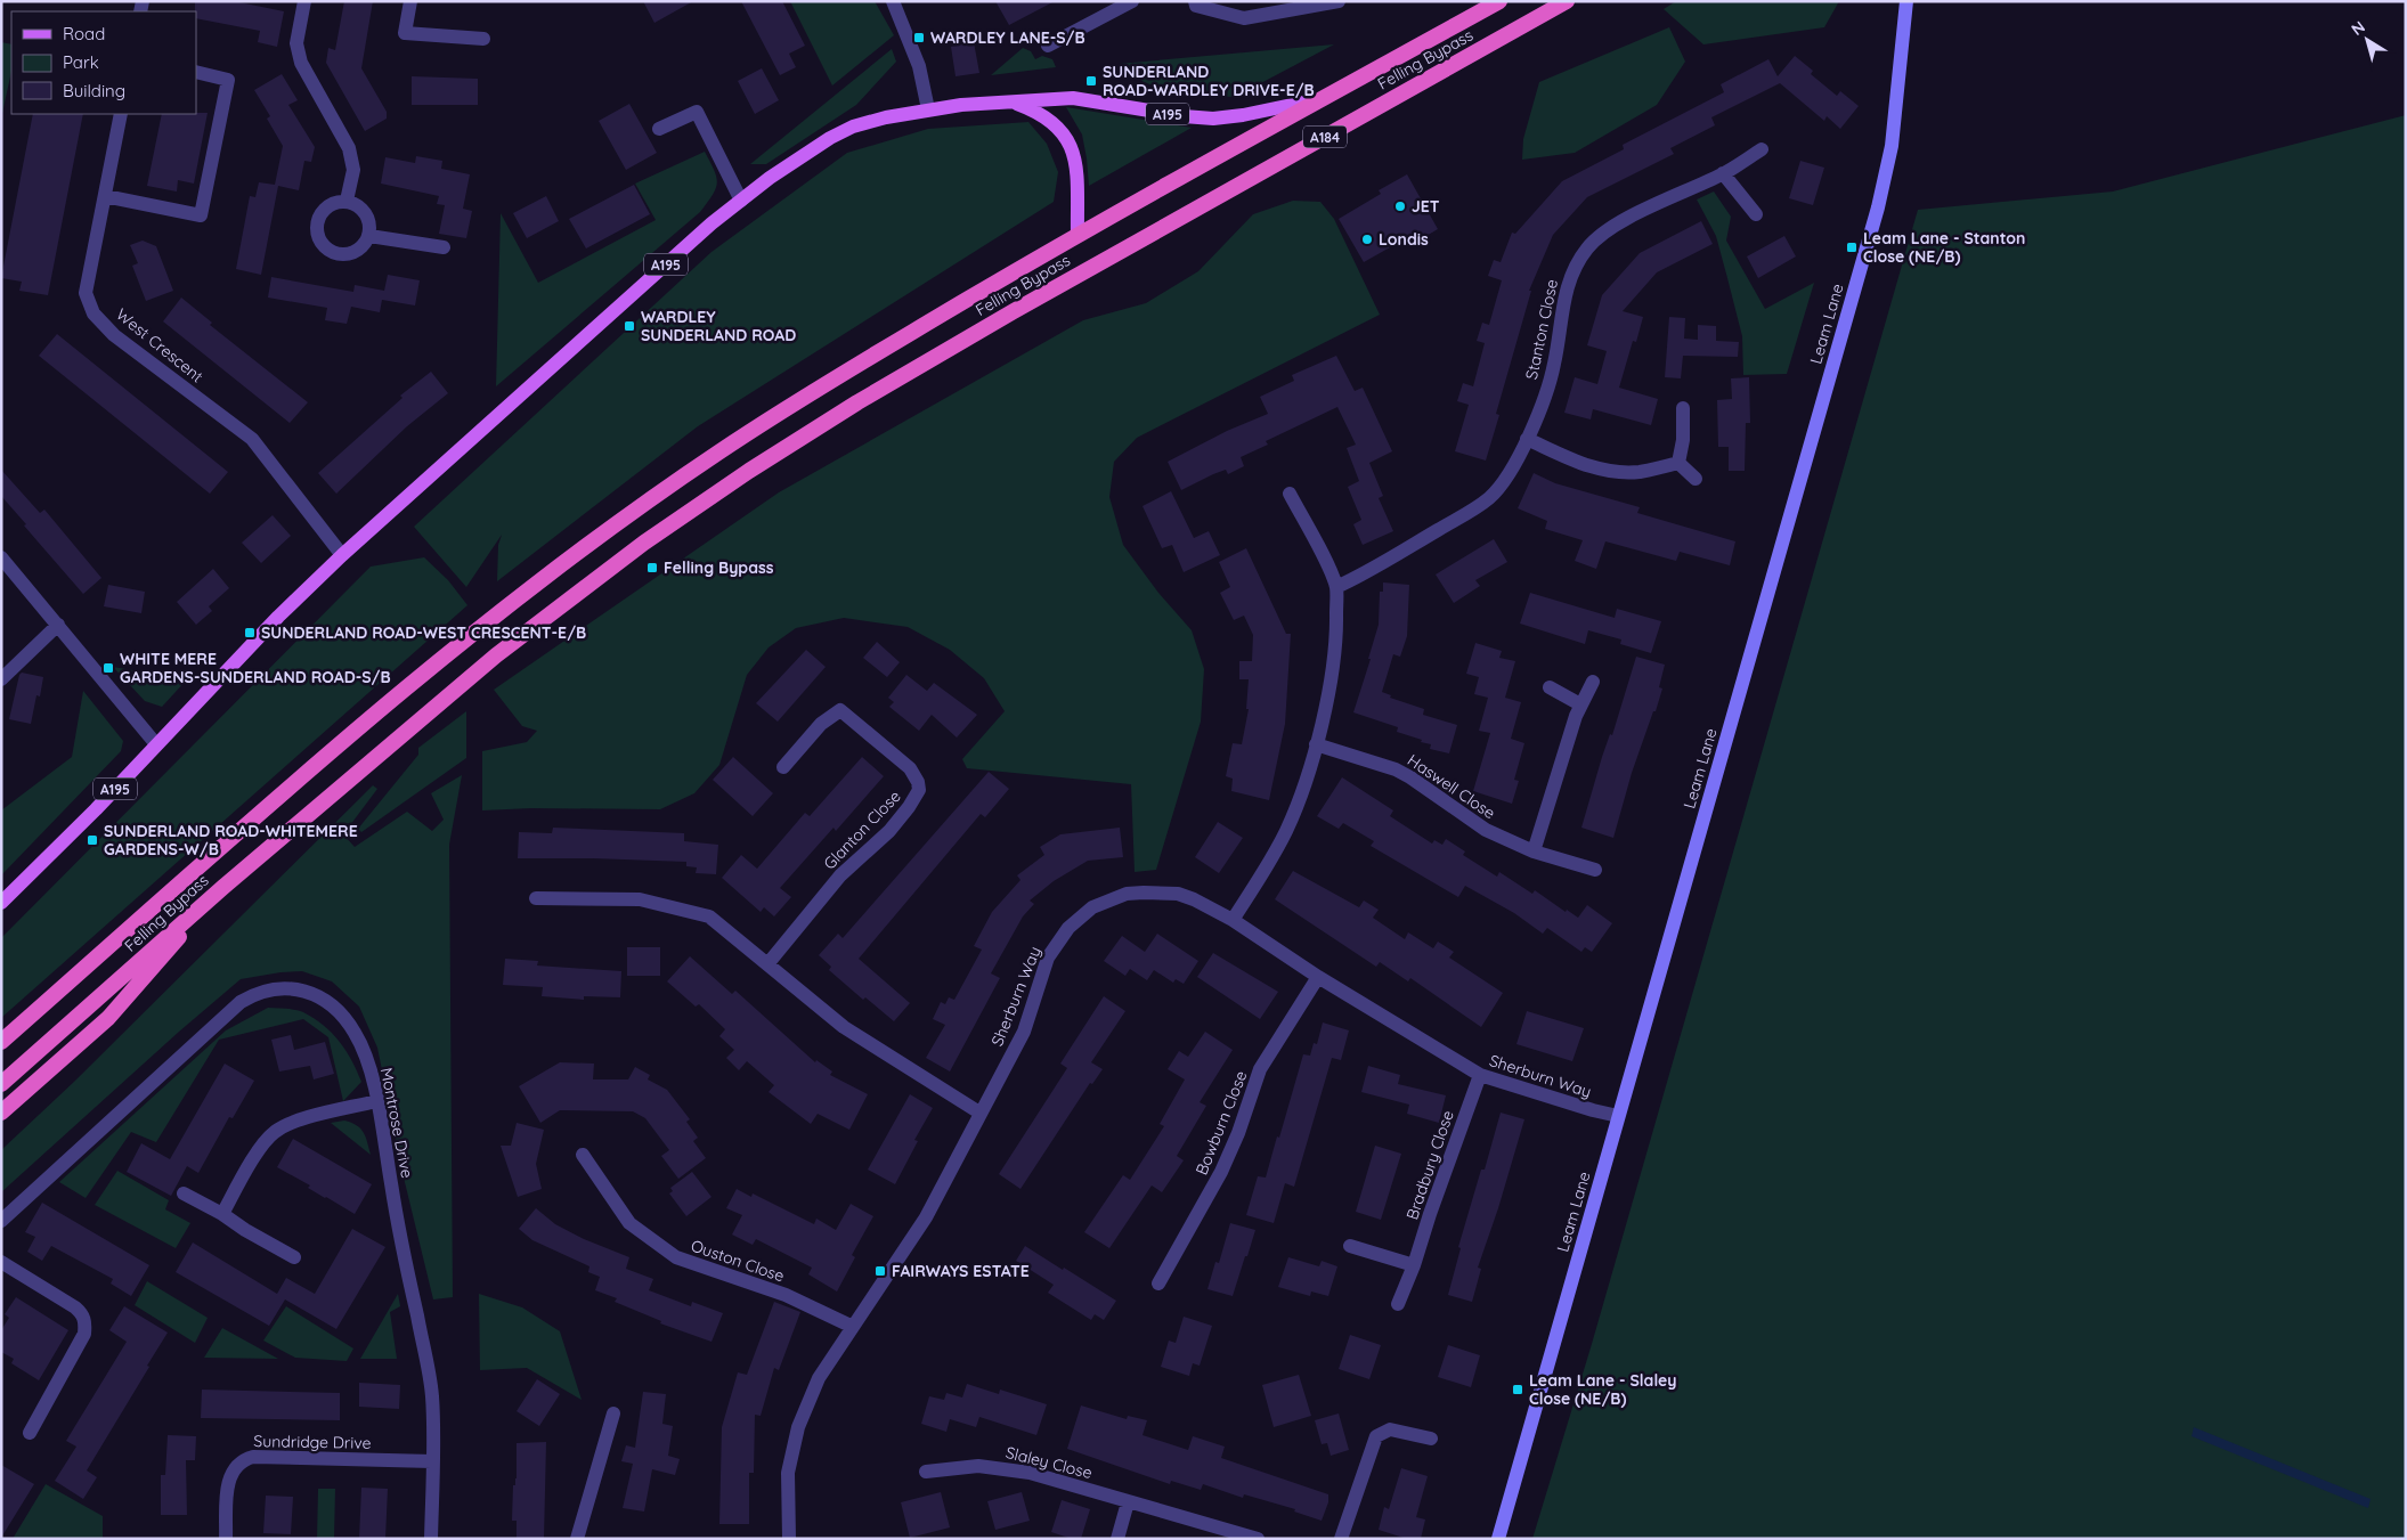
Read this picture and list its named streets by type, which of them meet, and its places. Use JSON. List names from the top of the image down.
{
  "streets": {
    "highway": ["Felling Bypass", "A184"],
    "main road": ["A195", "Leam Lane"],
    "street": [
      "Stanton Close",
      "West Crescent",
      "Haswell Close",
      "Glanton Close",
      "Sherburn Way",
      "Montrose Drive",
      "Bowburn Close",
      "Bradbury Close",
      "Ouston Close",
      "Sundridge Drive",
      "Slaley Close"
    ]
  },
  "crossings": [
    ["Felling Bypass", "A195"],
    ["A195", "West Crescent"],
    ["Leam Lane", "Sherburn Way"],
    ["Sherburn Way", "Bowburn Close"],
    ["Sherburn Way", "Bradbury Close"],
    ["Sherburn Way", "Ouston Close"],
    ["Montrose Drive", "Sundridge Drive"]
  ],
  "places": {
    "transit": [
      "WARDLEY LANE-S/B",
      "SUNDERLAND ROAD-WARDLEY DRIVE-E/B",
      "Leam Lane - Stanton Close (NE/B)",
      "WARDLEY SUNDERLAND ROAD",
      "Felling Bypass",
      "SUNDERLAND ROAD-WEST CRESCENT-E/B",
      "WHITE MERE GARDENS-SUNDERLAND ROAD-S/B",
      "SUNDERLAND ROAD-WHITEMERE GARDENS-W/B",
      "FAIRWAYS ESTATE",
      "Leam Lane - Slaley Close (NE/B)"
    ],
    "other": ["JET", "Londis"]
  },
  "legend": ["Road", "Park", "Building"],
  "north": "top left"
}
